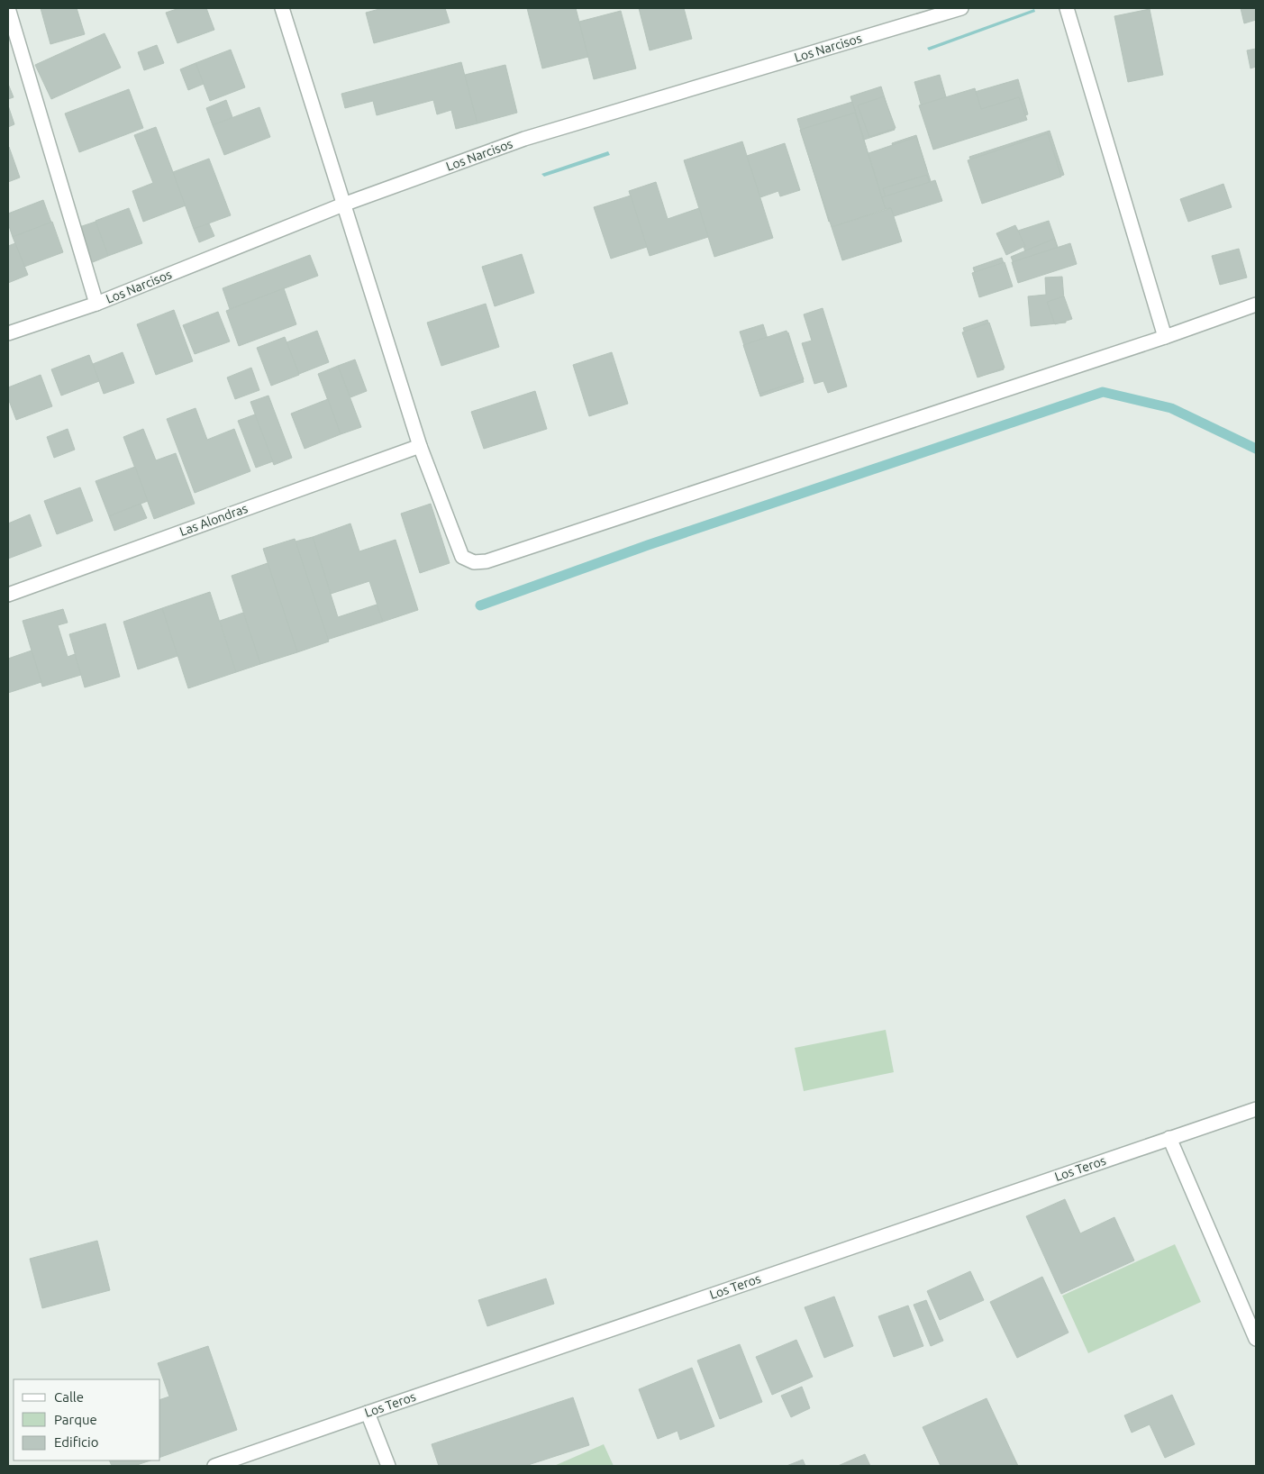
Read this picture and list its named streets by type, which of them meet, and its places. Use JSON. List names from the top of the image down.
{
  "streets": {
    "street": ["Los Narcisos", "Las Alondras", "Los Teros"]
  },
  "legend": ["Calle", "Parque", "Edificio"]
}
